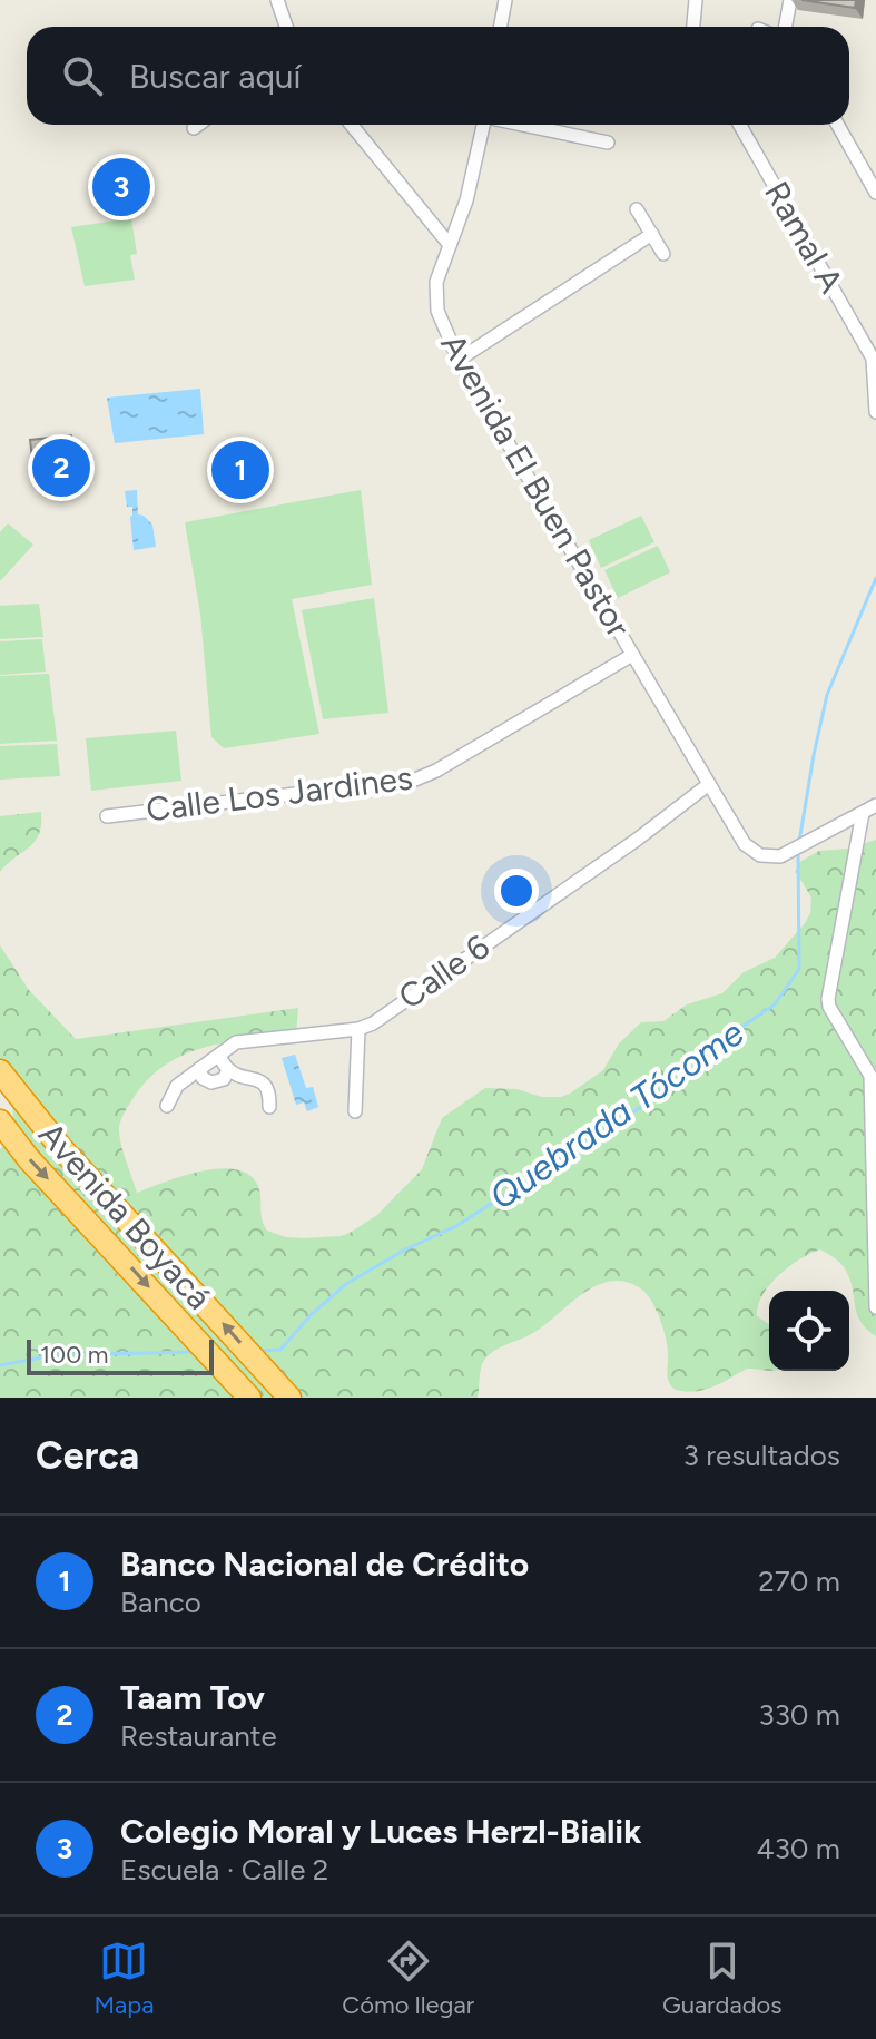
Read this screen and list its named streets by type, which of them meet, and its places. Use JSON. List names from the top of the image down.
{
  "streets": {
    "highway": ["Avenida Boyacá"],
    "street": [
      "Ramal A",
      "Avenida El Buen Pastor",
      "Calle Los Jardines",
      "Calle 6"
    ]
  },
  "crossings": [
    ["Avenida El Buen Pastor", "Calle Los Jardines"],
    ["Avenida El Buen Pastor", "Calle 6"]
  ],
  "water": ["Quebrada Tócome"],
  "scale_bar": "100 m",
  "page": {
    "search": "Buscar aquí",
    "pins": ["3", "2", "1"],
    "scale": "100 m",
    "heading": ["Cerca", "3 resultados"],
    "list": [
      {
        "mark": "1",
        "name": "Banco Nacional de Crédito",
        "note": "Banco",
        "value": "270 m"
      },
      {
        "mark": "2",
        "name": "Taam Tov",
        "note": "Restaurante",
        "value": "330 m"
      },
      {
        "mark": "3",
        "name": "Colegio Moral y Luces Herzl-Bialik",
        "note": "Escuela · Calle 2",
        "value": "430 m"
      }
    ],
    "nav": ["Mapa", "Cómo llegar", "Guardados"]
  }
}
